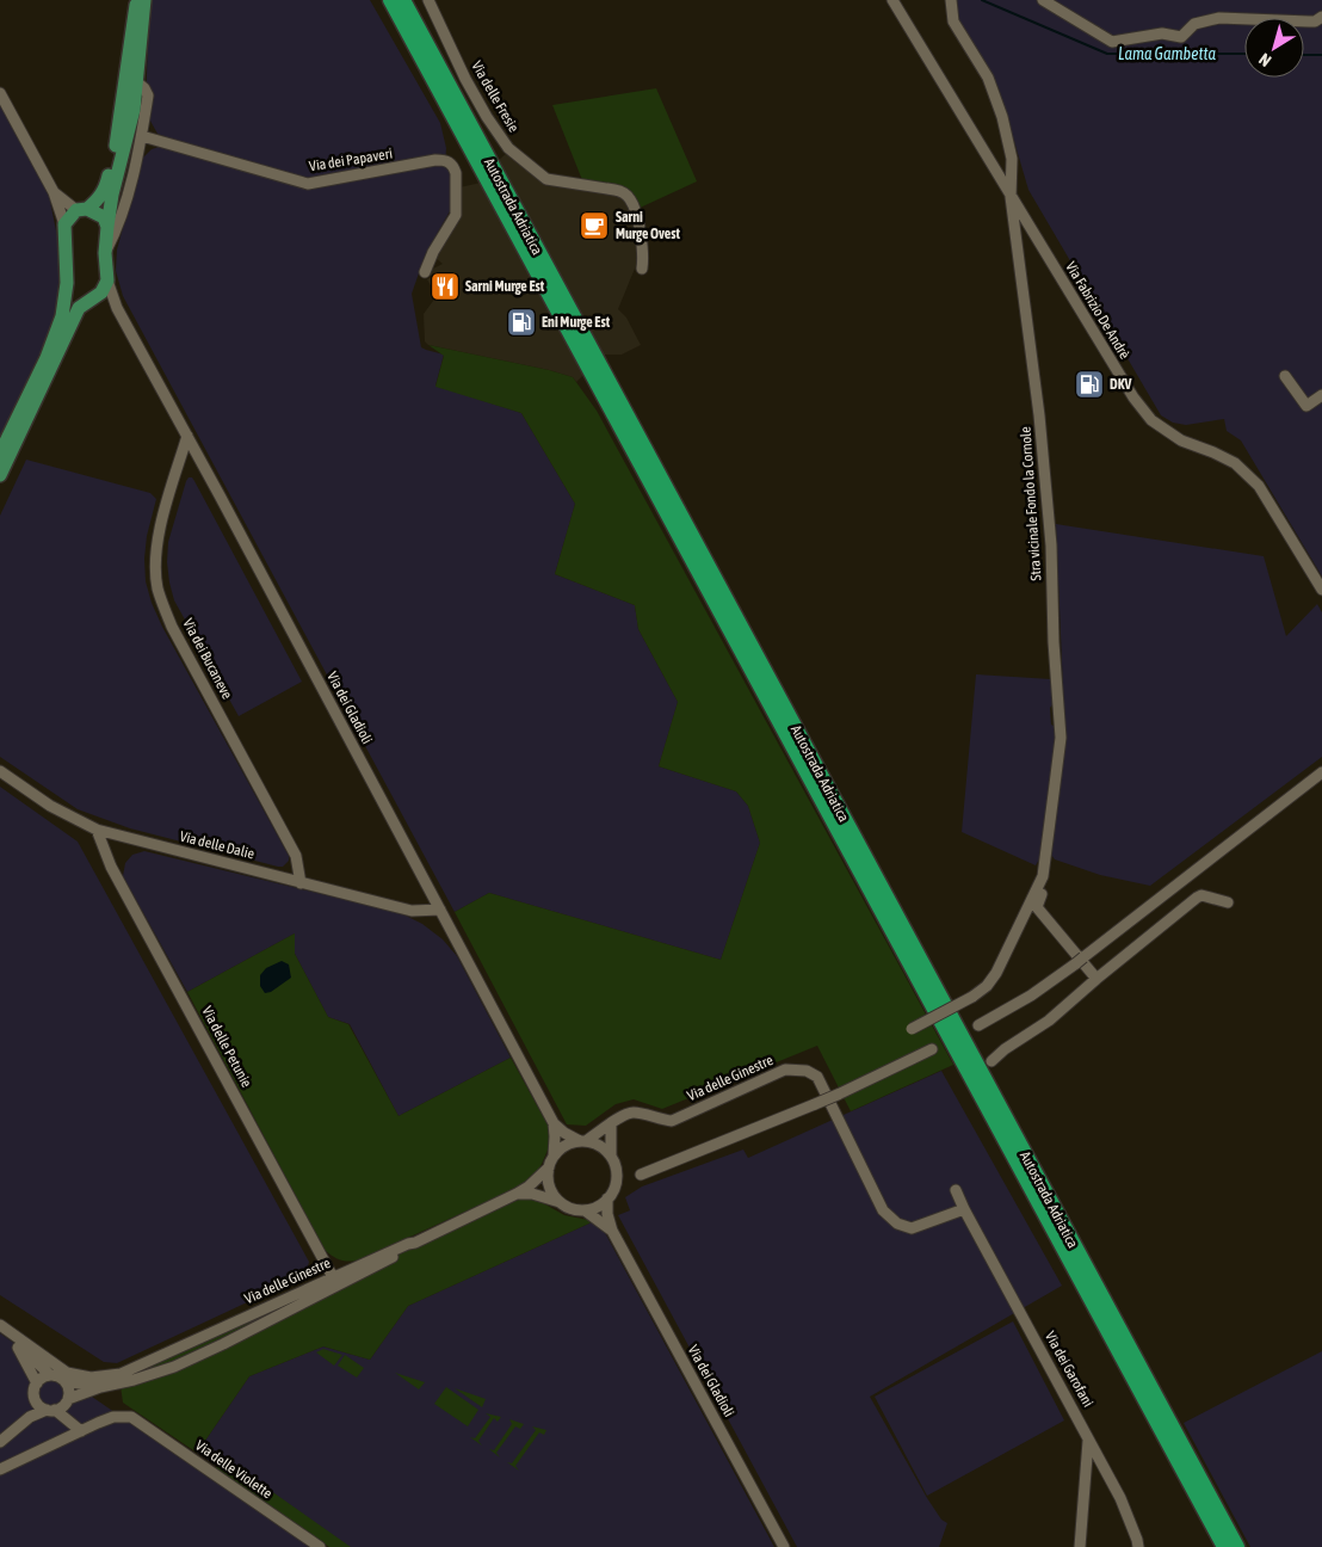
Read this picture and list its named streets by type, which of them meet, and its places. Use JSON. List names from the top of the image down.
{
  "streets": {
    "highway": ["Autostrada Adriatica"],
    "street": [
      "Via delle Fresie",
      "Via dei Papaveri",
      "Via Fabrizio De Andrè",
      "Stra vicinale Fondo la Cornole",
      "Via dei Bucaneve",
      "Via dei Gladioli",
      "Via delle Dalie",
      "Via delle Petunie",
      "Via delle Ginestre",
      "Via dei Garofani",
      "Via delle Violette"
    ]
  },
  "crossings": [
    ["Via Fabrizio De Andrè", "Stra vicinale Fondo la Cornole"],
    ["Via dei Bucaneve", "Via dei Gladioli"],
    ["Via dei Bucaneve", "Via delle Dalie"],
    ["Via dei Gladioli", "Via delle Dalie"],
    ["Via dei Gladioli", "Via delle Ginestre"],
    ["Via delle Dalie", "Via delle Petunie"],
    ["Via delle Petunie", "Via delle Ginestre"],
    ["Via delle Ginestre", "Via dei Garofani"]
  ],
  "water": ["Lama Gambetta"],
  "places": {
    "cafe": ["Sarni Murge Ovest"],
    "restaurant": ["Sarni Murge Est"],
    "fuel station": ["Eni Murge Est", "DKV"]
  },
  "north": "bottom left"
}
